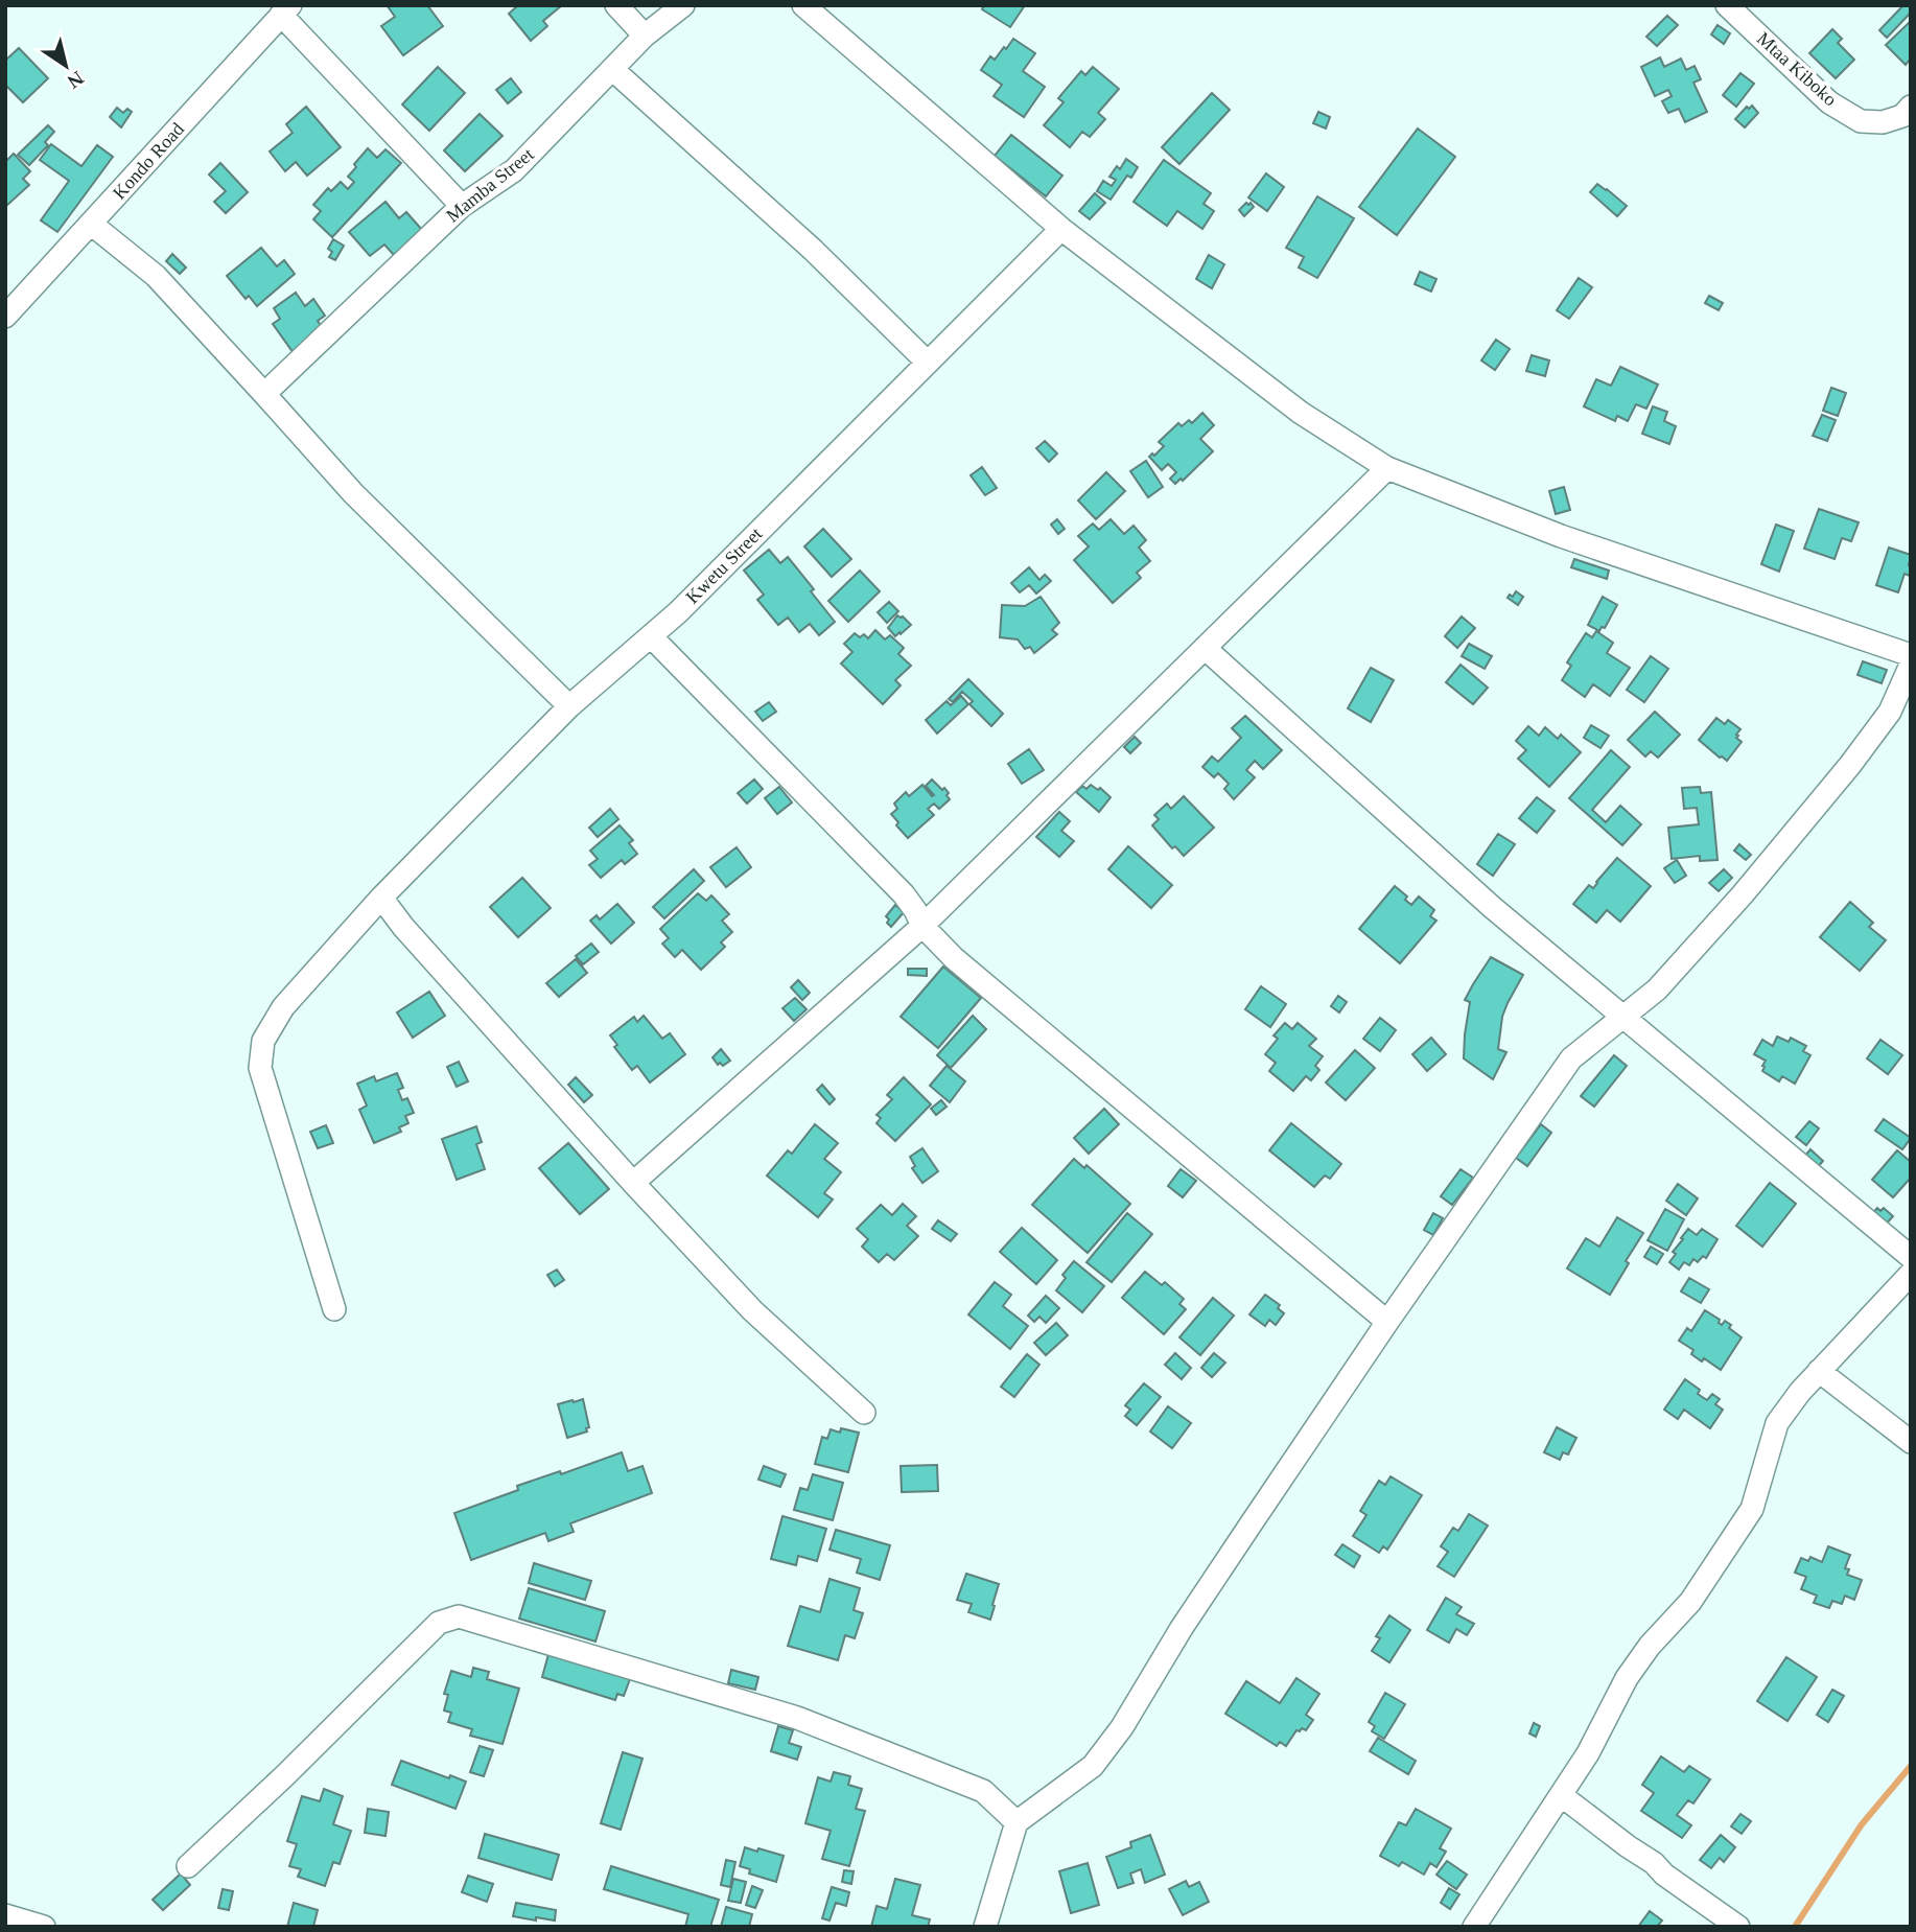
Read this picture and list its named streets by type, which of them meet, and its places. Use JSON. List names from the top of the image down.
{
  "streets": {
    "street": [
      "Mtaa Kiboko",
      "Kondo Road",
      "Mamba Street",
      "Kwetu Street"
    ]
  },
  "north": "bottom right"
}
